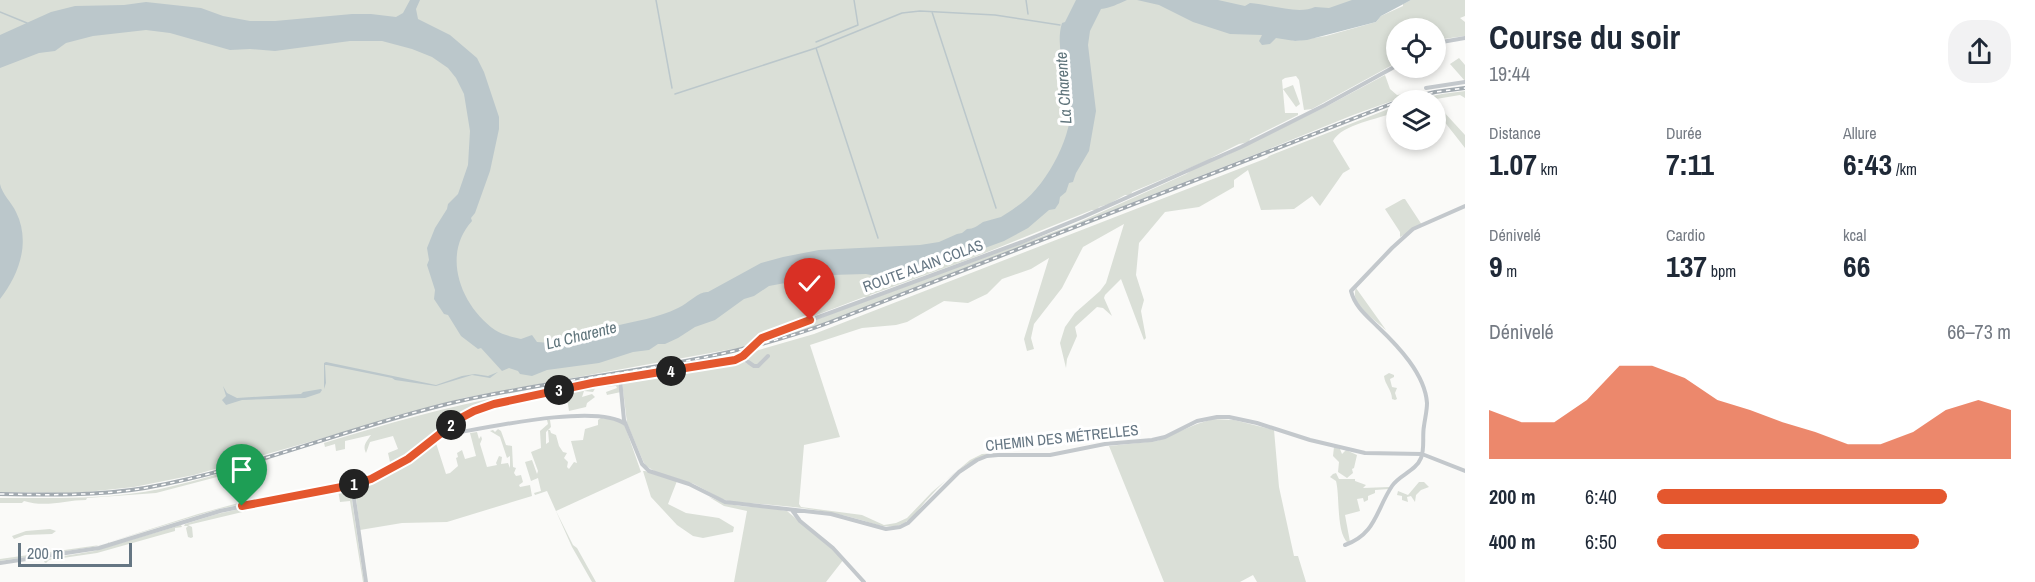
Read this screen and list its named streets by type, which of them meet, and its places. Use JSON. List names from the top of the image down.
{
  "streets": {
    "street": ["ROUTE ALAIN COLAS", "CHEMIN DES MÉTRELLES"]
  },
  "crossings": [
    ["ROUTE ALAIN COLAS", "CHEMIN DES MÉTRELLES"]
  ],
  "water": ["La Charente"],
  "scale_bar": "200 m",
  "page": {
    "heading": ["Course du soir", "19:44"],
    "stats": [
      ["Distance", "1.07 km"],
      ["Durée", "7:11"],
      ["Allure", "6:43 /km"],
      ["Dénivelé", "9 m"],
      ["Cardio", "137 bpm"],
      ["kcal", "66"]
    ],
    "chart": ["Dénivelé", "66–73 m"],
    "pins": [
      "4",
      "3",
      "2",
      "1"
    ],
    "list": [
      {
        "name": "200 m",
        "note": "6:40"
      },
      {
        "name": "400 m",
        "note": "6:50"
      }
    ],
    "scale": "200 m"
  }
}
